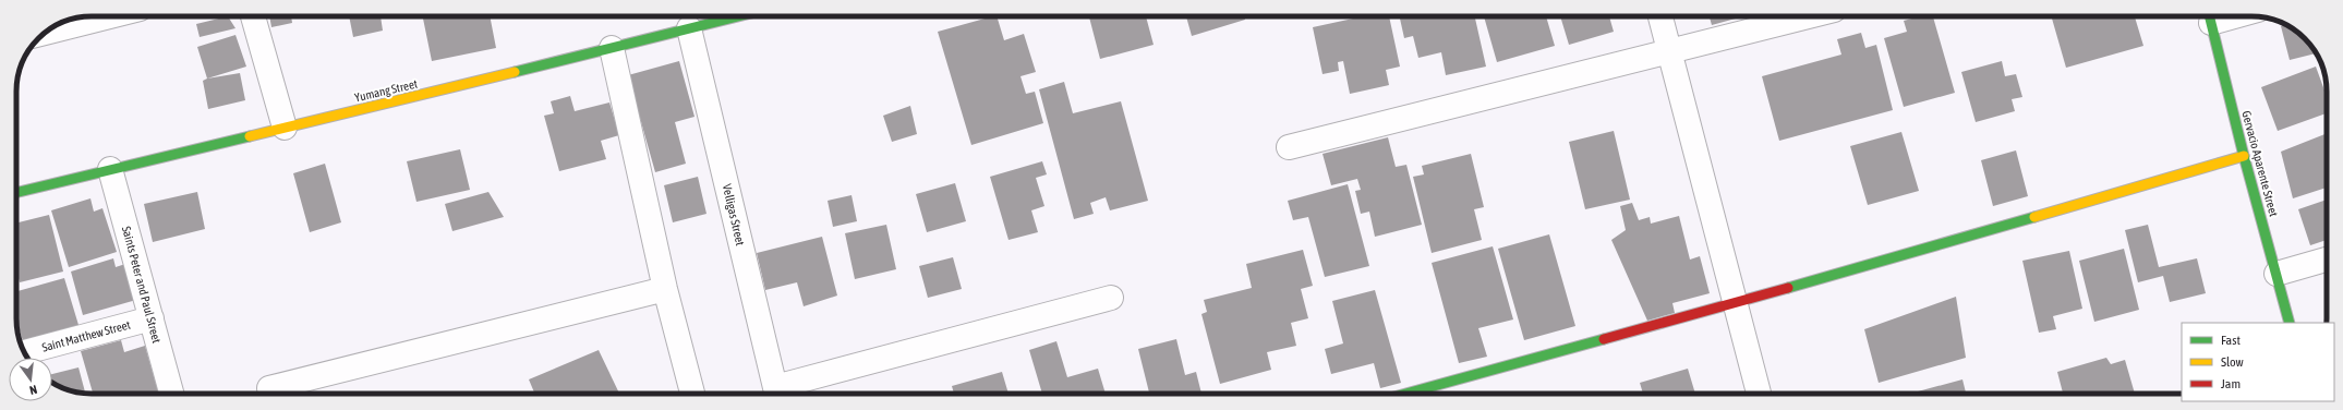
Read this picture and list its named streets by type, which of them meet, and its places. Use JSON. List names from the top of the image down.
{
  "streets": {
    "main road": ["Yumang Street", "Gervacio Aparente Street"],
    "street": ["Velligas Street", "Saints Peter and Paul Street", "Saint Matthew Street"]
  },
  "crossings": [
    ["Yumang Street", "Velligas Street"],
    ["Yumang Street", "Saints Peter and Paul Street"],
    ["Saints Peter and Paul Street", "Saint Matthew Street"]
  ],
  "legend": ["Fast", "Slow", "Jam"],
  "north": "bottom"
}
